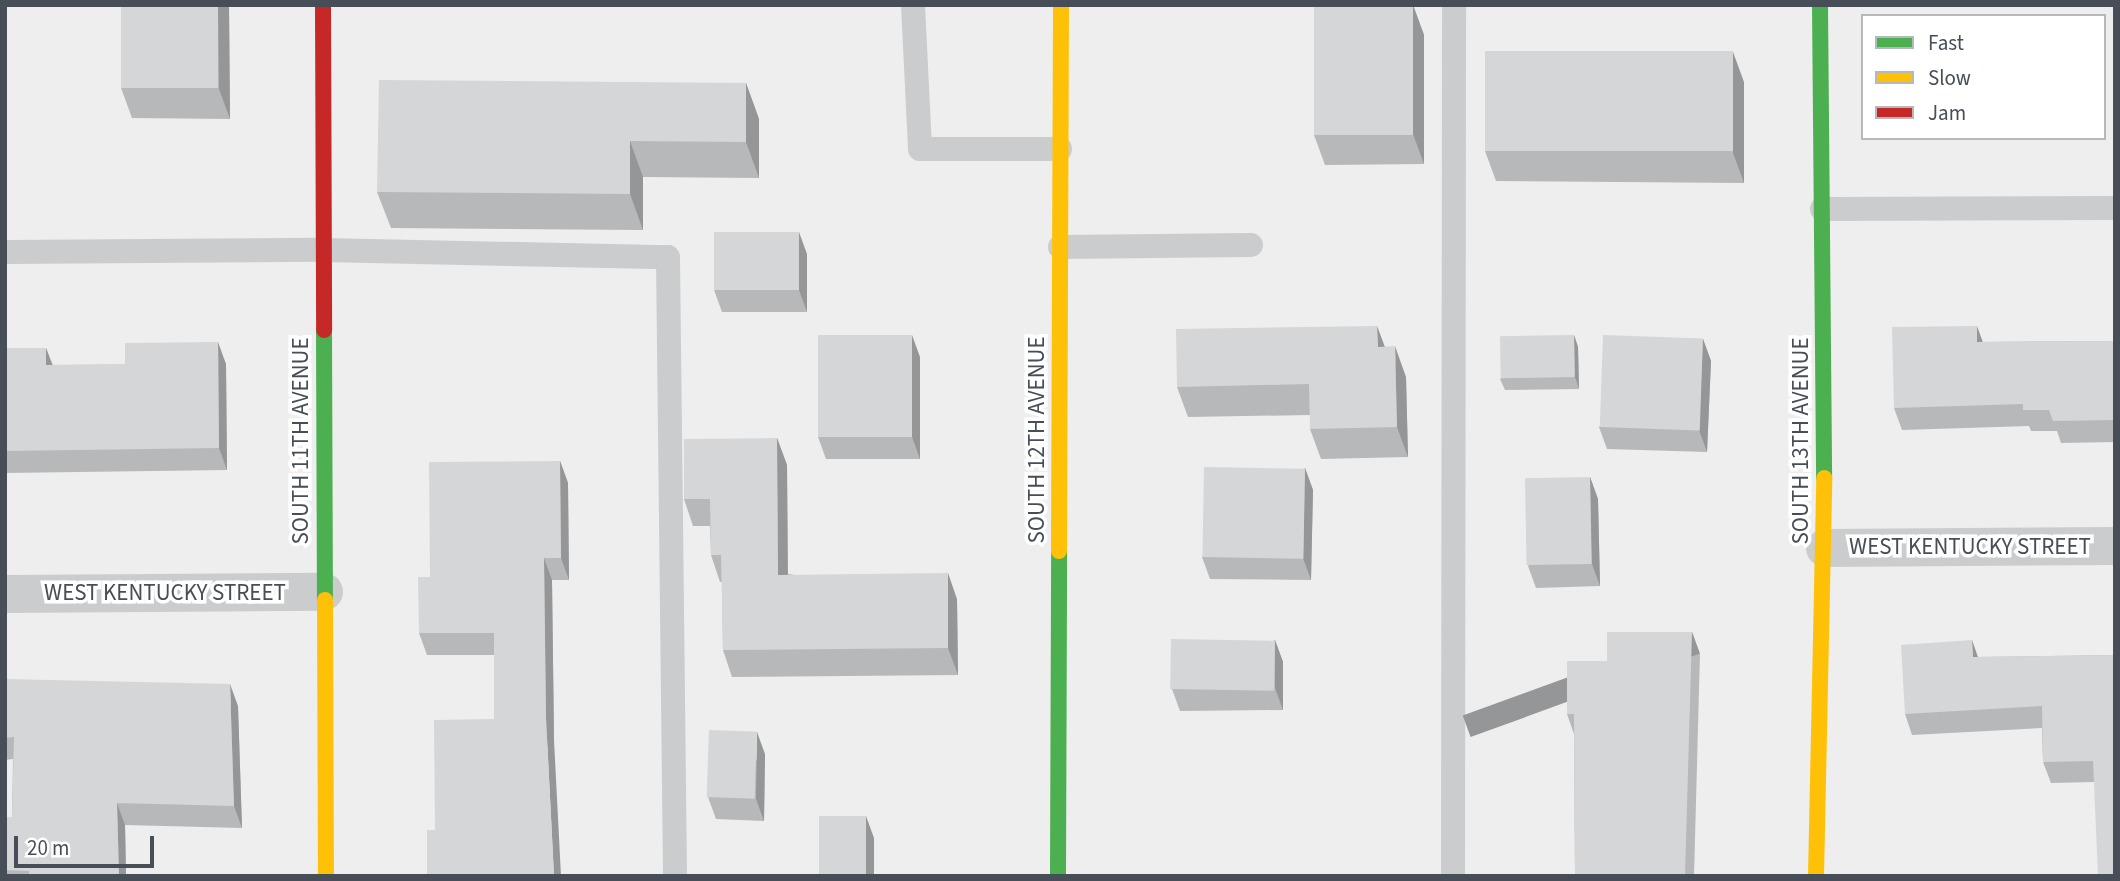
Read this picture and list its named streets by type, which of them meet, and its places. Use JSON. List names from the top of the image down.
{
  "streets": {
    "street": [
      "SOUTH 12TH AVENUE",
      "SOUTH 11TH AVENUE",
      "SOUTH 13TH AVENUE",
      "WEST KENTUCKY STREET"
    ]
  },
  "crossings": [
    ["SOUTH 11TH AVENUE", "WEST KENTUCKY STREET"],
    ["SOUTH 13TH AVENUE", "WEST KENTUCKY STREET"]
  ],
  "legend": ["Fast", "Slow", "Jam"],
  "scale_bar": "20 m"
}
